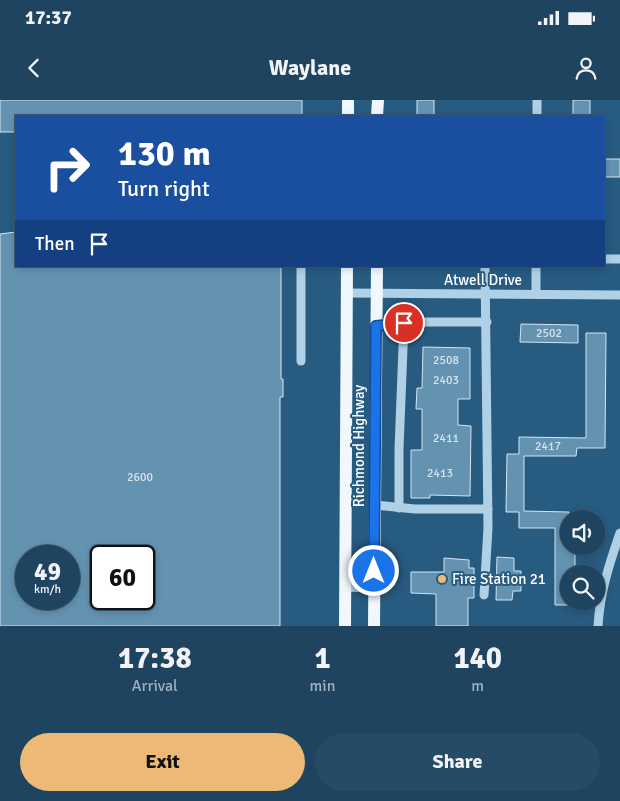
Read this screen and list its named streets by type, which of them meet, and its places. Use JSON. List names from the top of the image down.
{
  "streets": {
    "main road": ["Richmond Highway"],
    "street": ["Atwell Drive"]
  },
  "crossings": [
    ["Atwell Drive", "Richmond Highway"]
  ],
  "places": ["Fire Station 21"],
  "house_numbers": [
    "2502",
    "2508",
    "2403",
    "2411",
    "2417",
    "2413",
    "2600"
  ],
  "page": {
    "status": "17:37",
    "header": "Waylane",
    "turn": ["130 m", "Turn right"],
    "then": "Then",
    "speed": "49 km/h",
    "limit": "60",
    "eta": [
      "17:38",
      "Arrival",
      "1",
      "min",
      "140",
      "m"
    ],
    "buttons": ["Exit", "Share"]
  }
}
